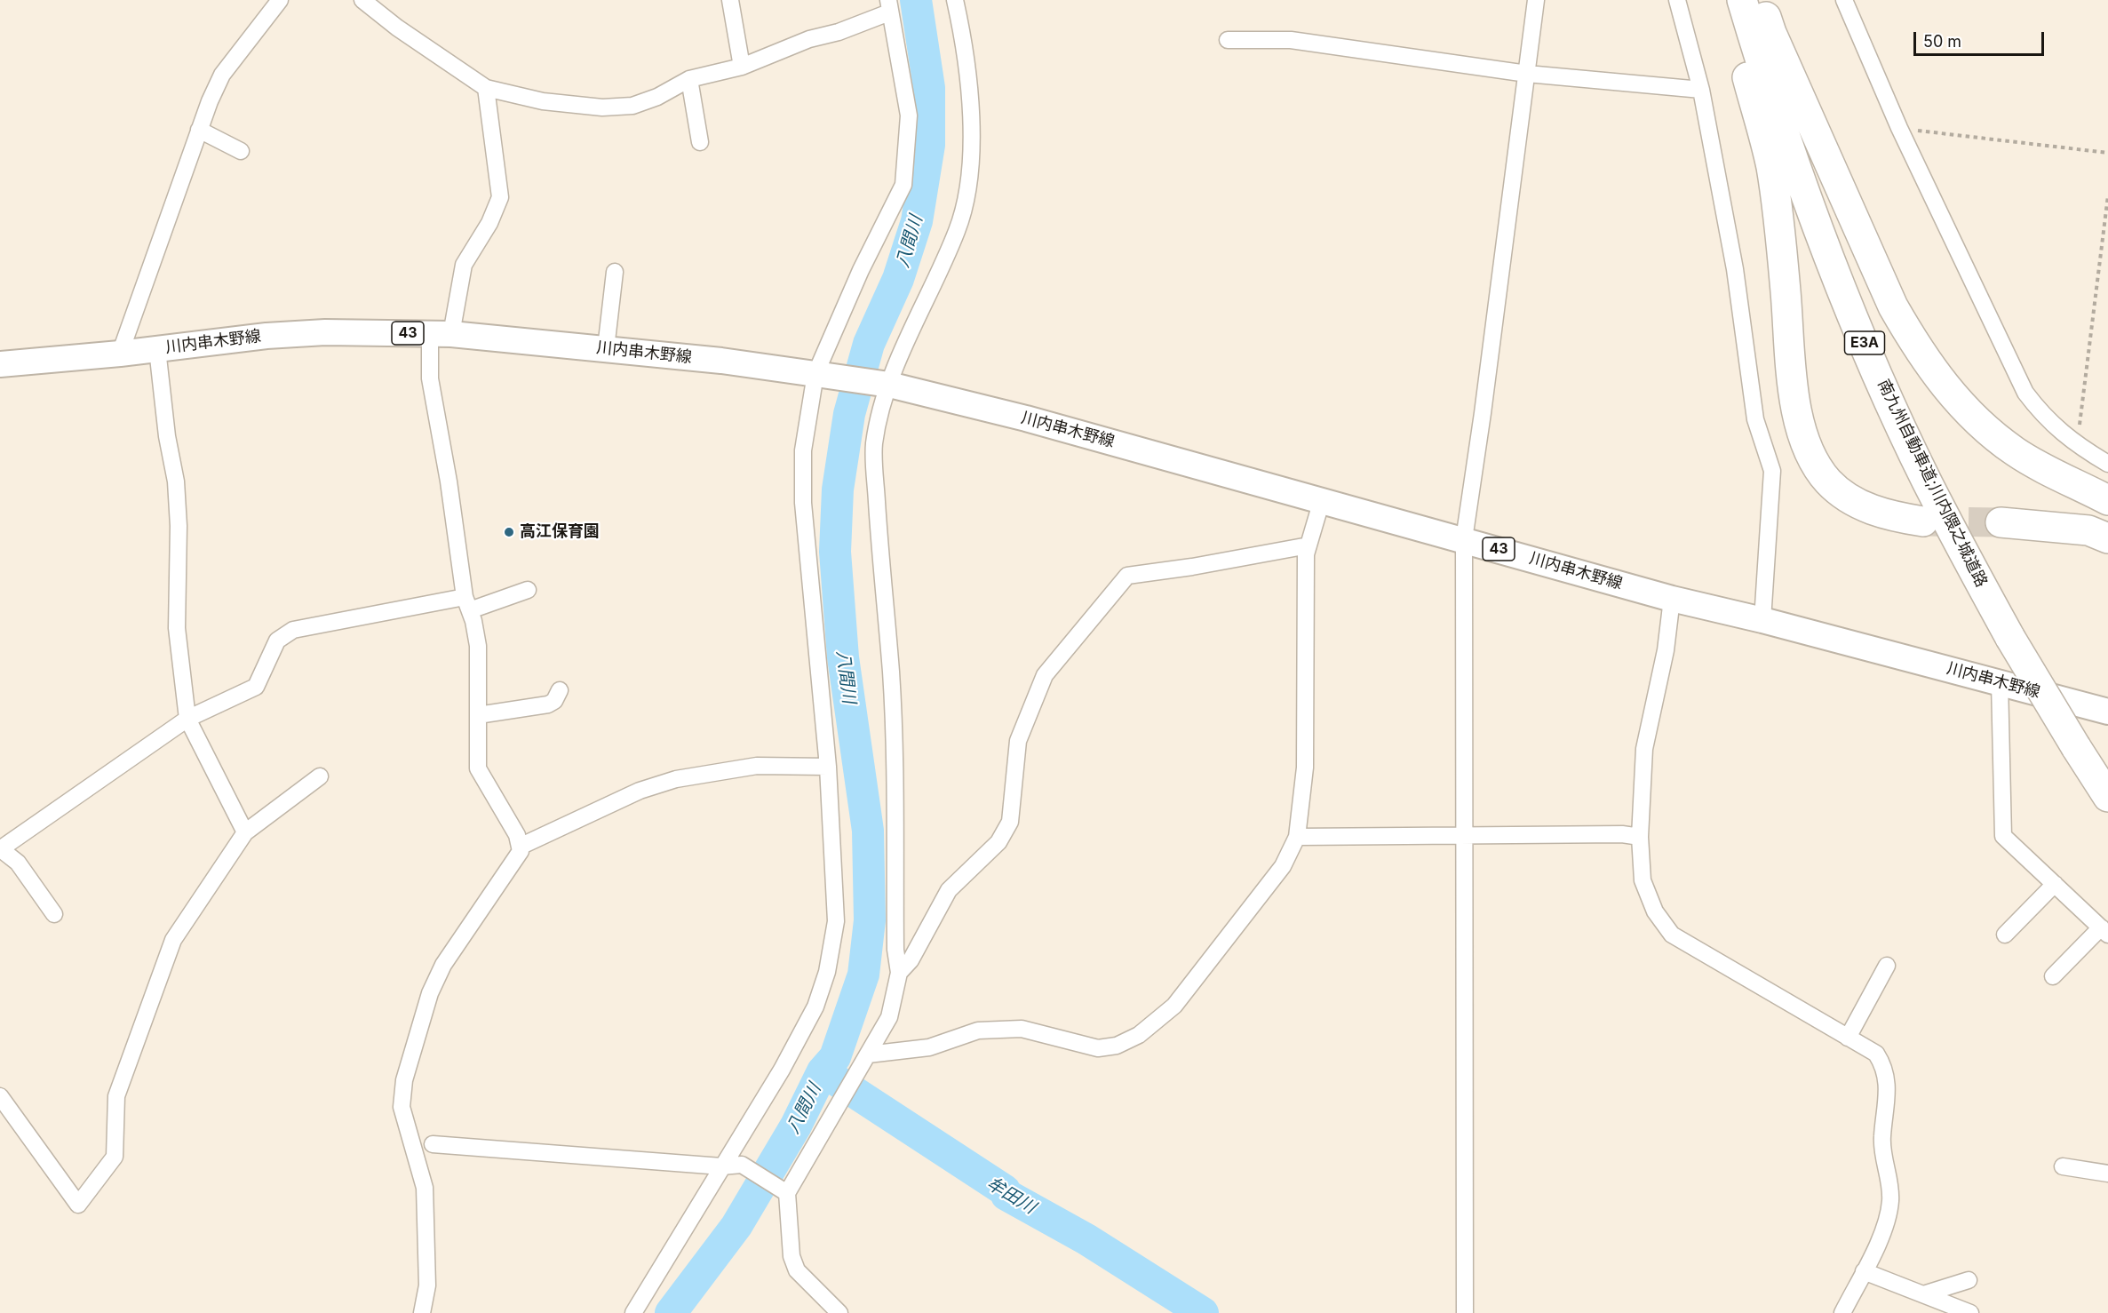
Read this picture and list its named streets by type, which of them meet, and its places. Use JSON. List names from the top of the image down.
{
  "streets": {
    "highway": ["E3A", "南九州自動車道;川内隈之城道路"],
    "main road": ["43", "川内串木野線"]
  },
  "water": ["八間川", "牟田川"],
  "places": ["高江保育園"],
  "scale_bar": "50 m"
}
